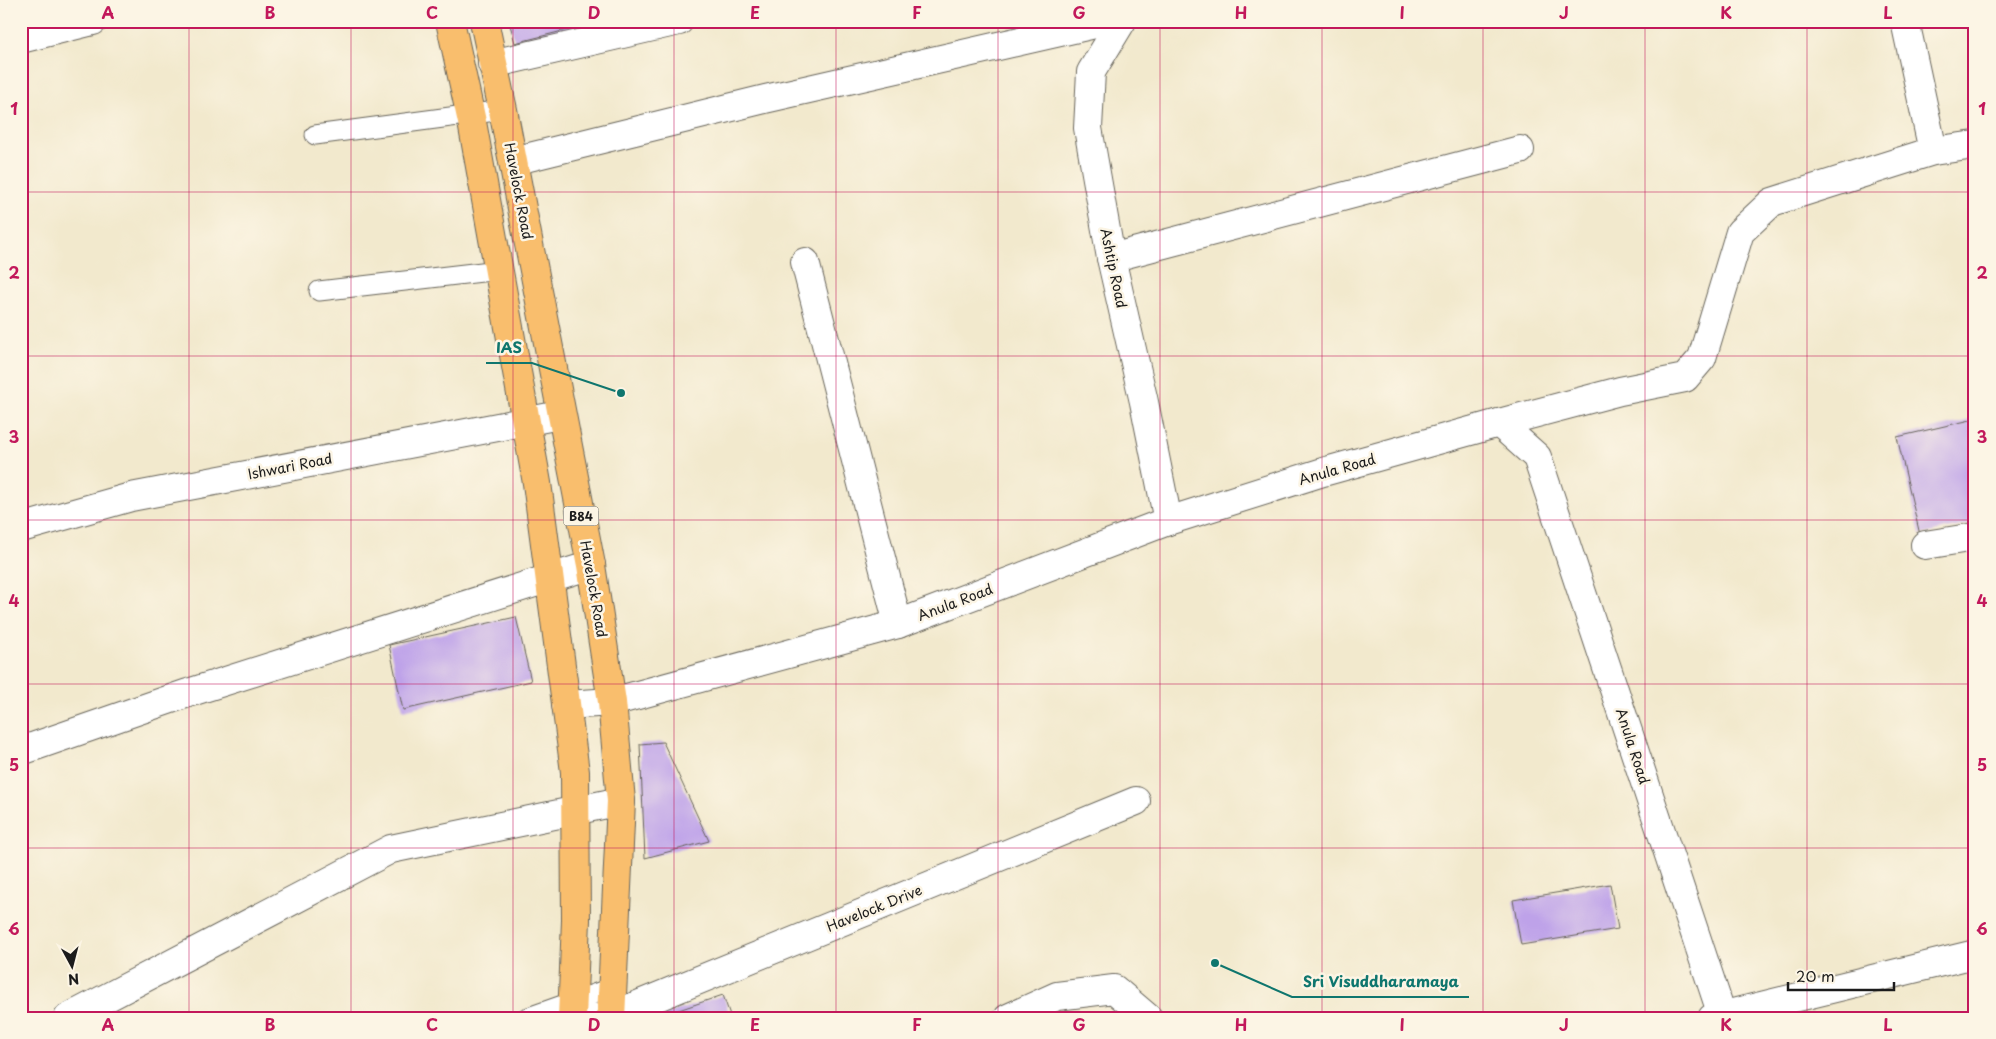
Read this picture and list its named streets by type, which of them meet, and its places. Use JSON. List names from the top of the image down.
{
  "streets": {
    "main road": ["Havelock Road", "B84"],
    "street": [
      "Ashtip Road",
      "Ishwari Road",
      "Anula Road",
      "Havelock Drive"
    ]
  },
  "crossings": [
    ["Havelock Road", "Ishwari Road"],
    ["Havelock Road", "Anula Road"],
    ["Havelock Road", "Havelock Drive"],
    ["Ashtip Road", "Anula Road"]
  ],
  "places": ["IAS", "Sri Visuddharamaya"],
  "scale_bar": "20 m",
  "north": "bottom",
  "grid": {
    "columns": [
      "A",
      "B",
      "C",
      "D",
      "E",
      "F",
      "G",
      "H",
      "I",
      "J",
      "K",
      "L"
    ],
    "rows": [
      "1",
      "2",
      "3",
      "4",
      "5",
      "6"
    ]
  }
}
